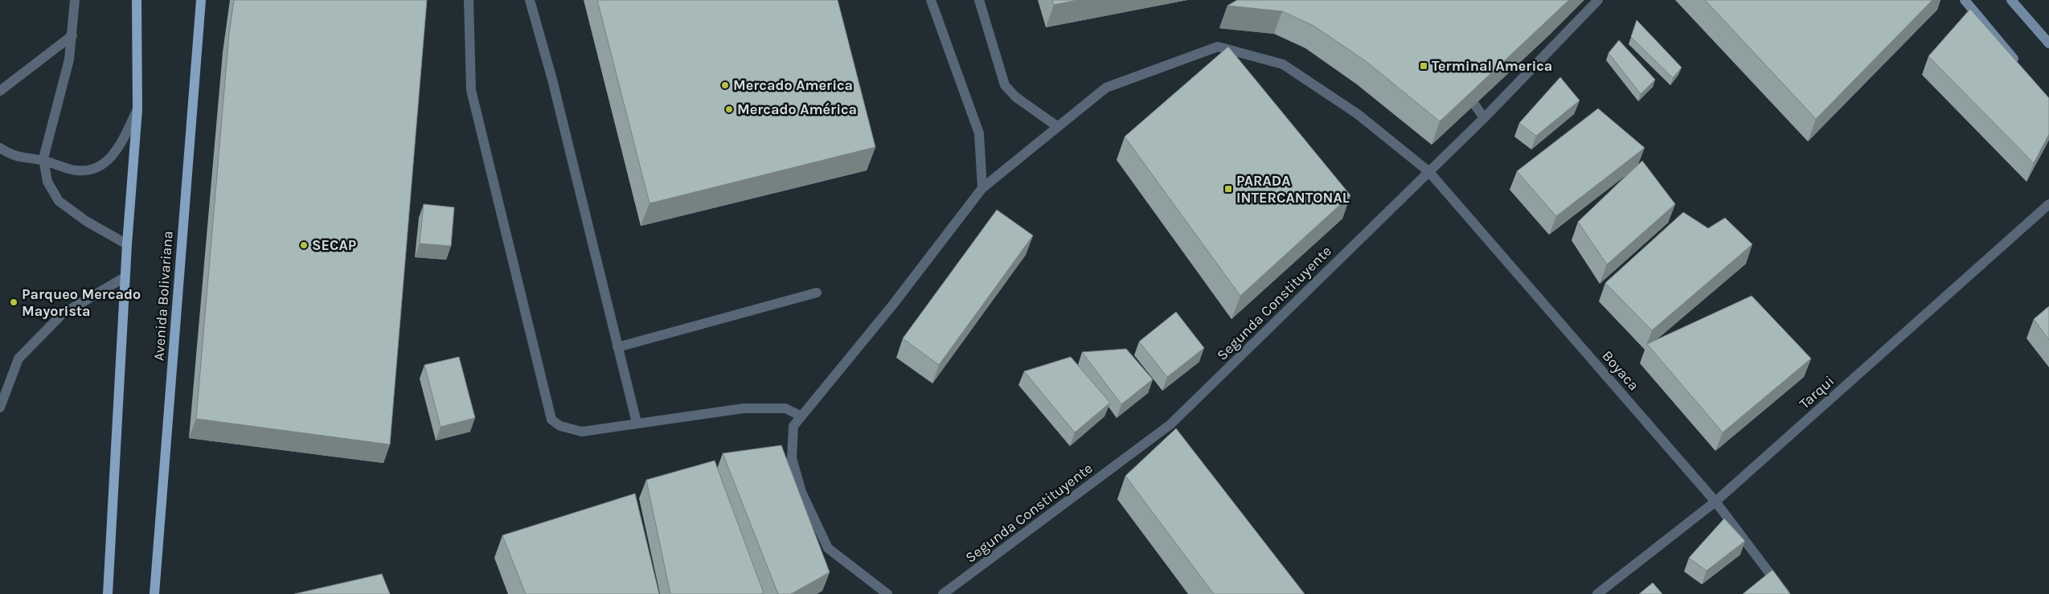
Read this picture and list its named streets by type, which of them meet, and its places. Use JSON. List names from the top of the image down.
{
  "streets": {
    "main road": ["Avenida Bolivariana"],
    "street": ["Segunda Constituyente", "Boyaca", "Tarqui"]
  },
  "crossings": [
    ["Segunda Constituyente", "Boyaca"],
    ["Boyaca", "Tarqui"]
  ],
  "places": {
    "transit": ["Terminal America", "PARADA INTERCANTONAL"],
    "other": [
      "Mercado America",
      "Mercado América",
      "SECAP",
      "Parqueo Mercado Mayorista"
    ]
  }
}
